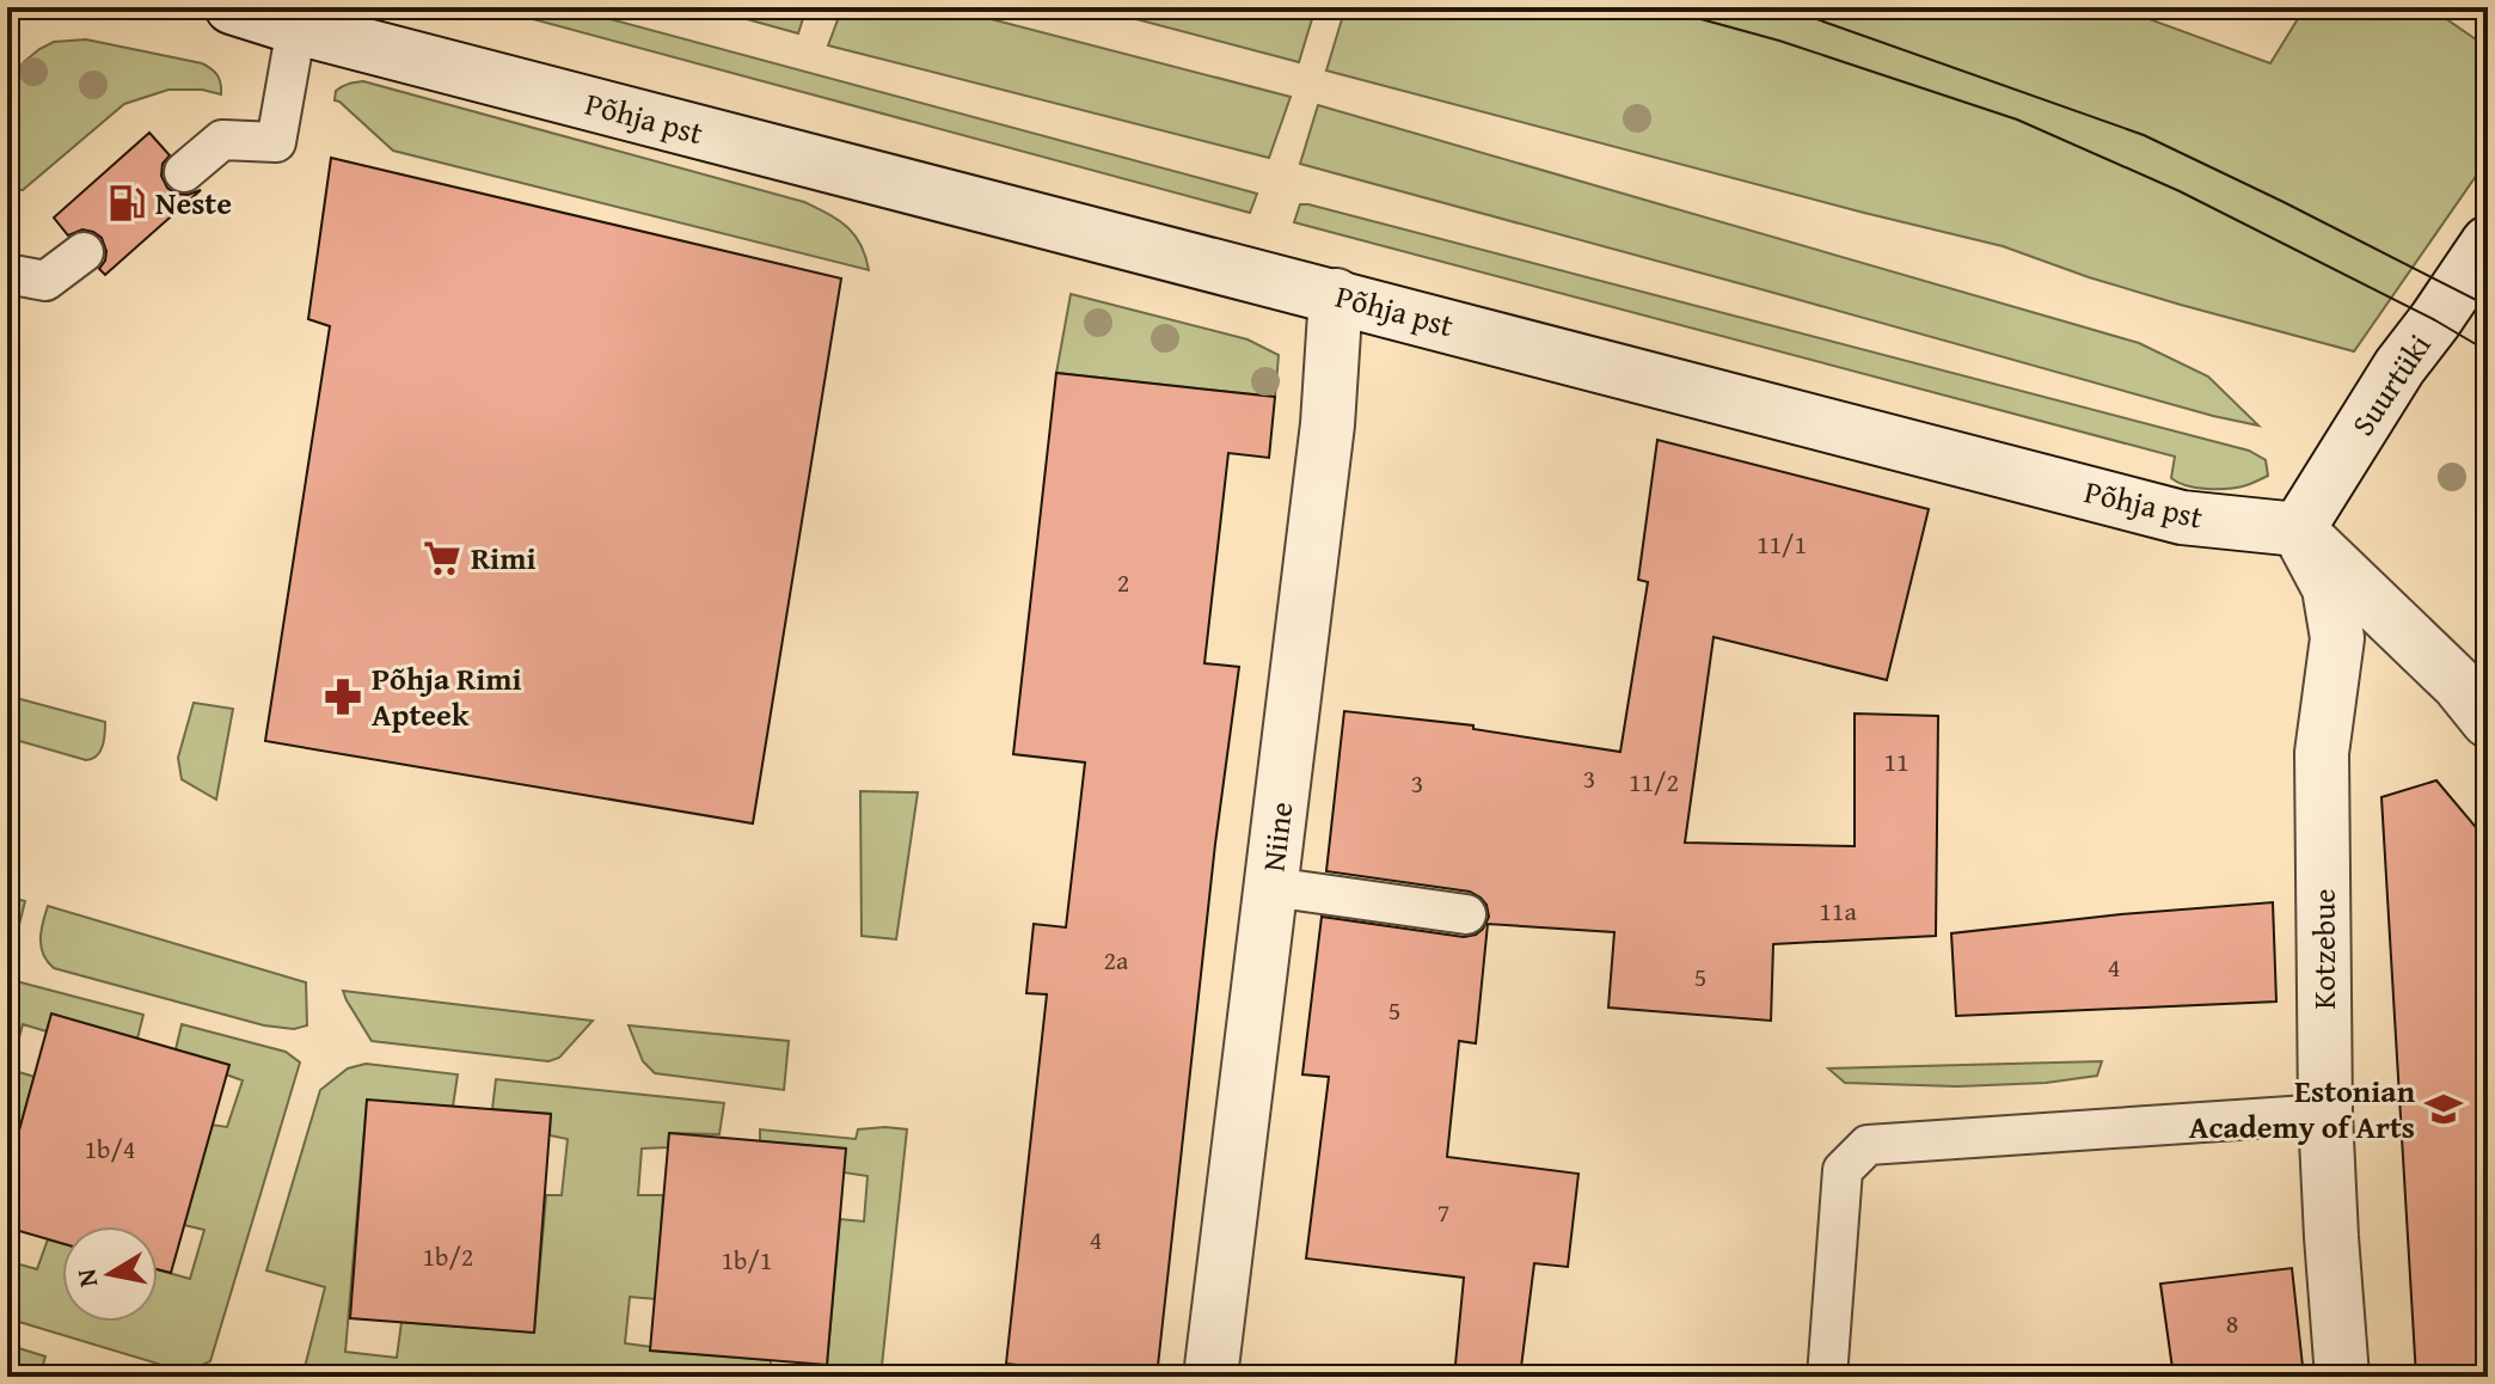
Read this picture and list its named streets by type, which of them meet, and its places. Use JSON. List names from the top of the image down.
{
  "streets": {
    "main road": [
      "Põhja pst",
      "Suurtüki",
      "Niine",
      "Kotzebue"
    ]
  },
  "crossings": [
    ["Põhja pst", "Suurtüki"],
    ["Põhja pst", "Niine"],
    ["Põhja pst", "Kotzebue"],
    ["Suurtüki", "Kotzebue"]
  ],
  "places": {
    "fuel station": ["Neste"],
    "supermarket": ["Rimi"],
    "pharmacy": ["Põhja Rimi Apteek"],
    "school or university": ["Estonian Academy of Arts"]
  },
  "house_numbers": [
    "11/1",
    "2",
    "11",
    "3",
    "11/2",
    "3",
    "11a",
    "2a",
    "4",
    "5",
    "5",
    "1b/4",
    "7",
    "4",
    "1b/2",
    "1b/1",
    "8"
  ],
  "north": "left"
}
